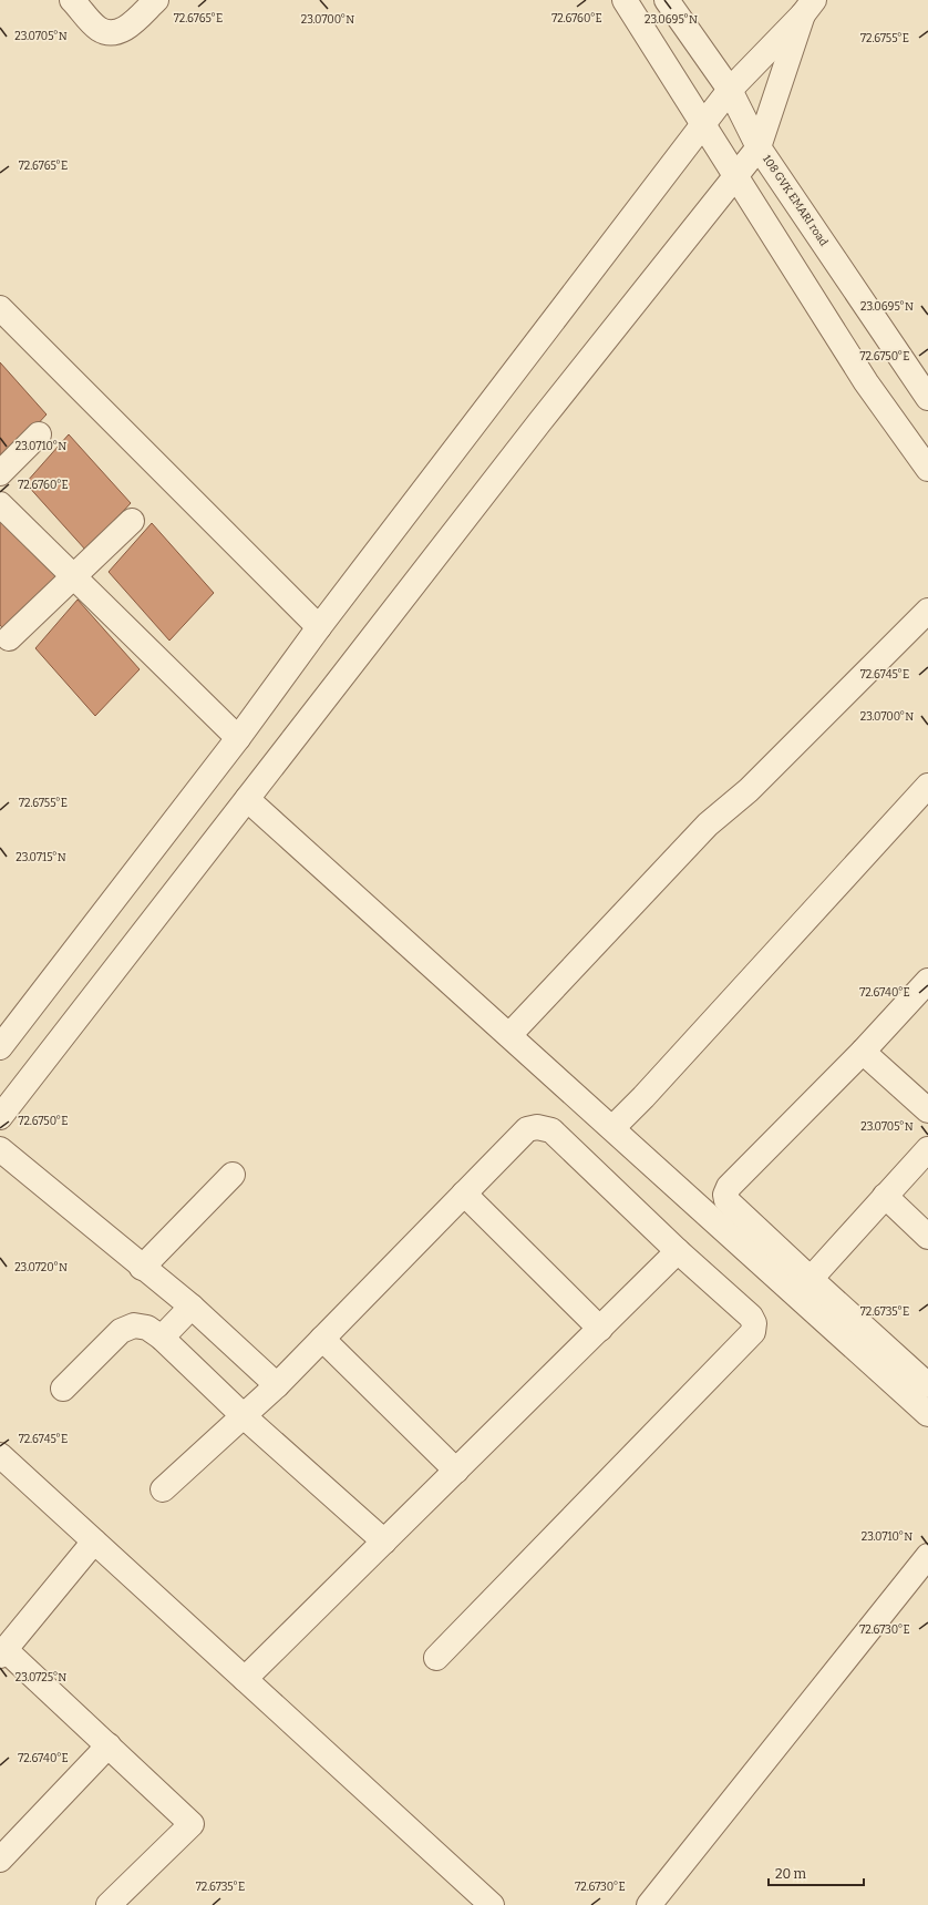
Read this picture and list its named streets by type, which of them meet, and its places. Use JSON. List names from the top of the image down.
{
  "streets": {
    "street": ["108 GVK EMARI road"]
  },
  "scale_bar": "20 m",
  "coordinates": [
    "72.6765°E",
    "72.6760°E",
    "23.0700°N",
    "23.0695°N",
    "23.0705°N",
    "72.6755°E",
    "72.6750°E",
    "23.0710°N",
    "72.6745°E",
    "23.0715°N",
    "72.6740°E",
    "23.0720°N",
    "72.6735°E",
    "72.6730°E",
    "23.0725°N"
  ]
}
